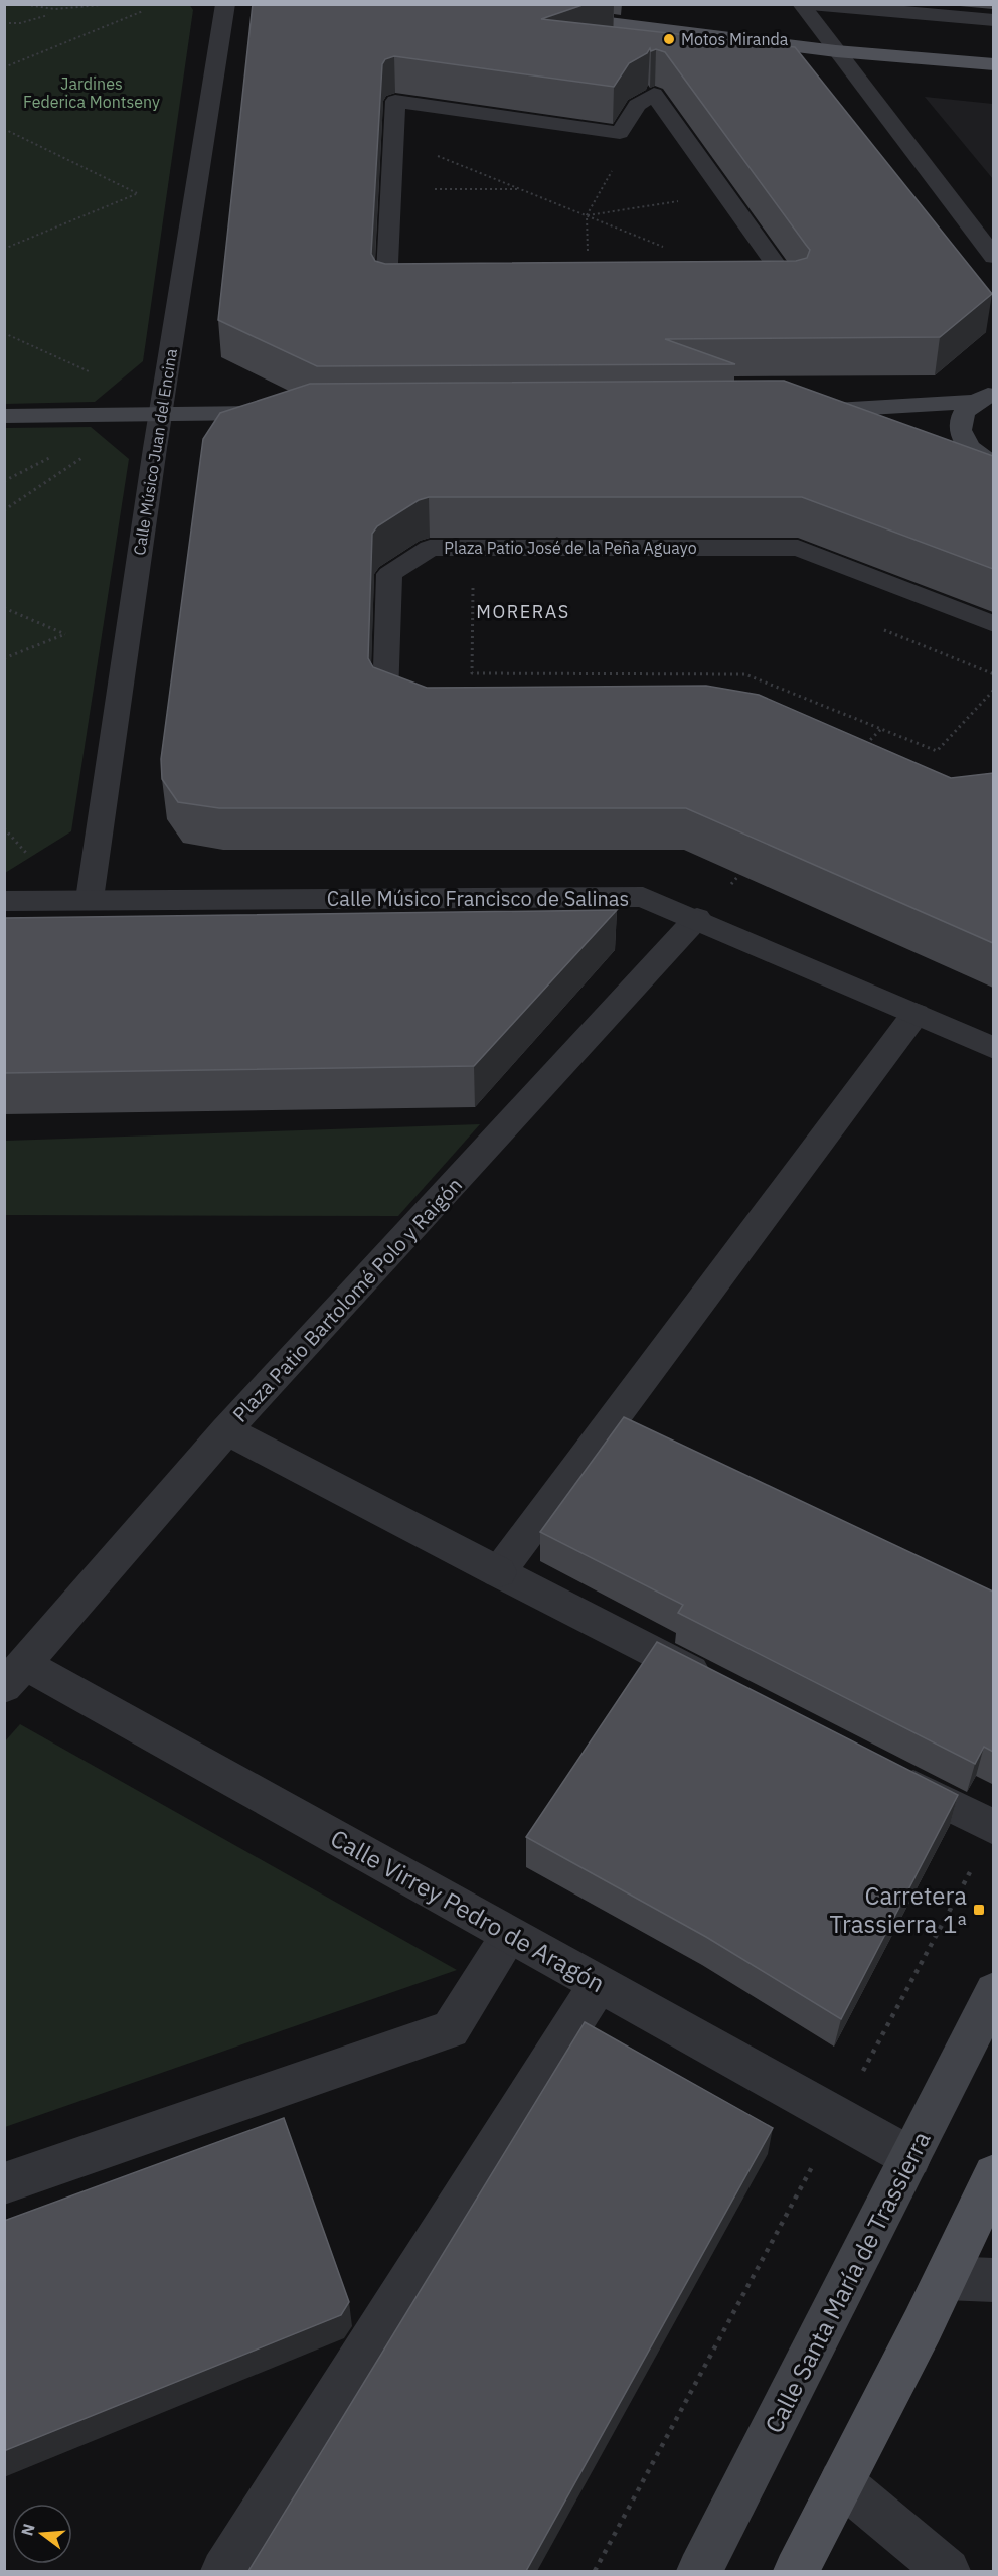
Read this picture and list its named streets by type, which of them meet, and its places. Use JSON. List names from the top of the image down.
{
  "streets": {
    "main road": ["Calle Santa María de Trassierra"],
    "street": [
      "Calle Músico Juan del Encina",
      "Plaza Patio José de la Peña Aguayo",
      "Calle Músico Francisco de Salinas",
      "Plaza Patio Bartolomé Polo y Raigón",
      "Calle Virrey Pedro de Aragón"
    ]
  },
  "crossings": [
    ["Calle Músico Juan del Encina", "Calle Músico Francisco de Salinas"],
    ["Calle Músico Francisco de Salinas", "Plaza Patio Bartolomé Polo y Raigón"],
    ["Plaza Patio Bartolomé Polo y Raigón", "Calle Virrey Pedro de Aragón"],
    ["Calle Virrey Pedro de Aragón", "Calle Santa María de Trassierra"]
  ],
  "districts": ["MORERAS"],
  "parks": ["Jardines Federica Montseny"],
  "places": {
    "other": ["Motos Miranda"],
    "transit": ["Carretera Trassierra 1ª"]
  },
  "north": "left"
}
